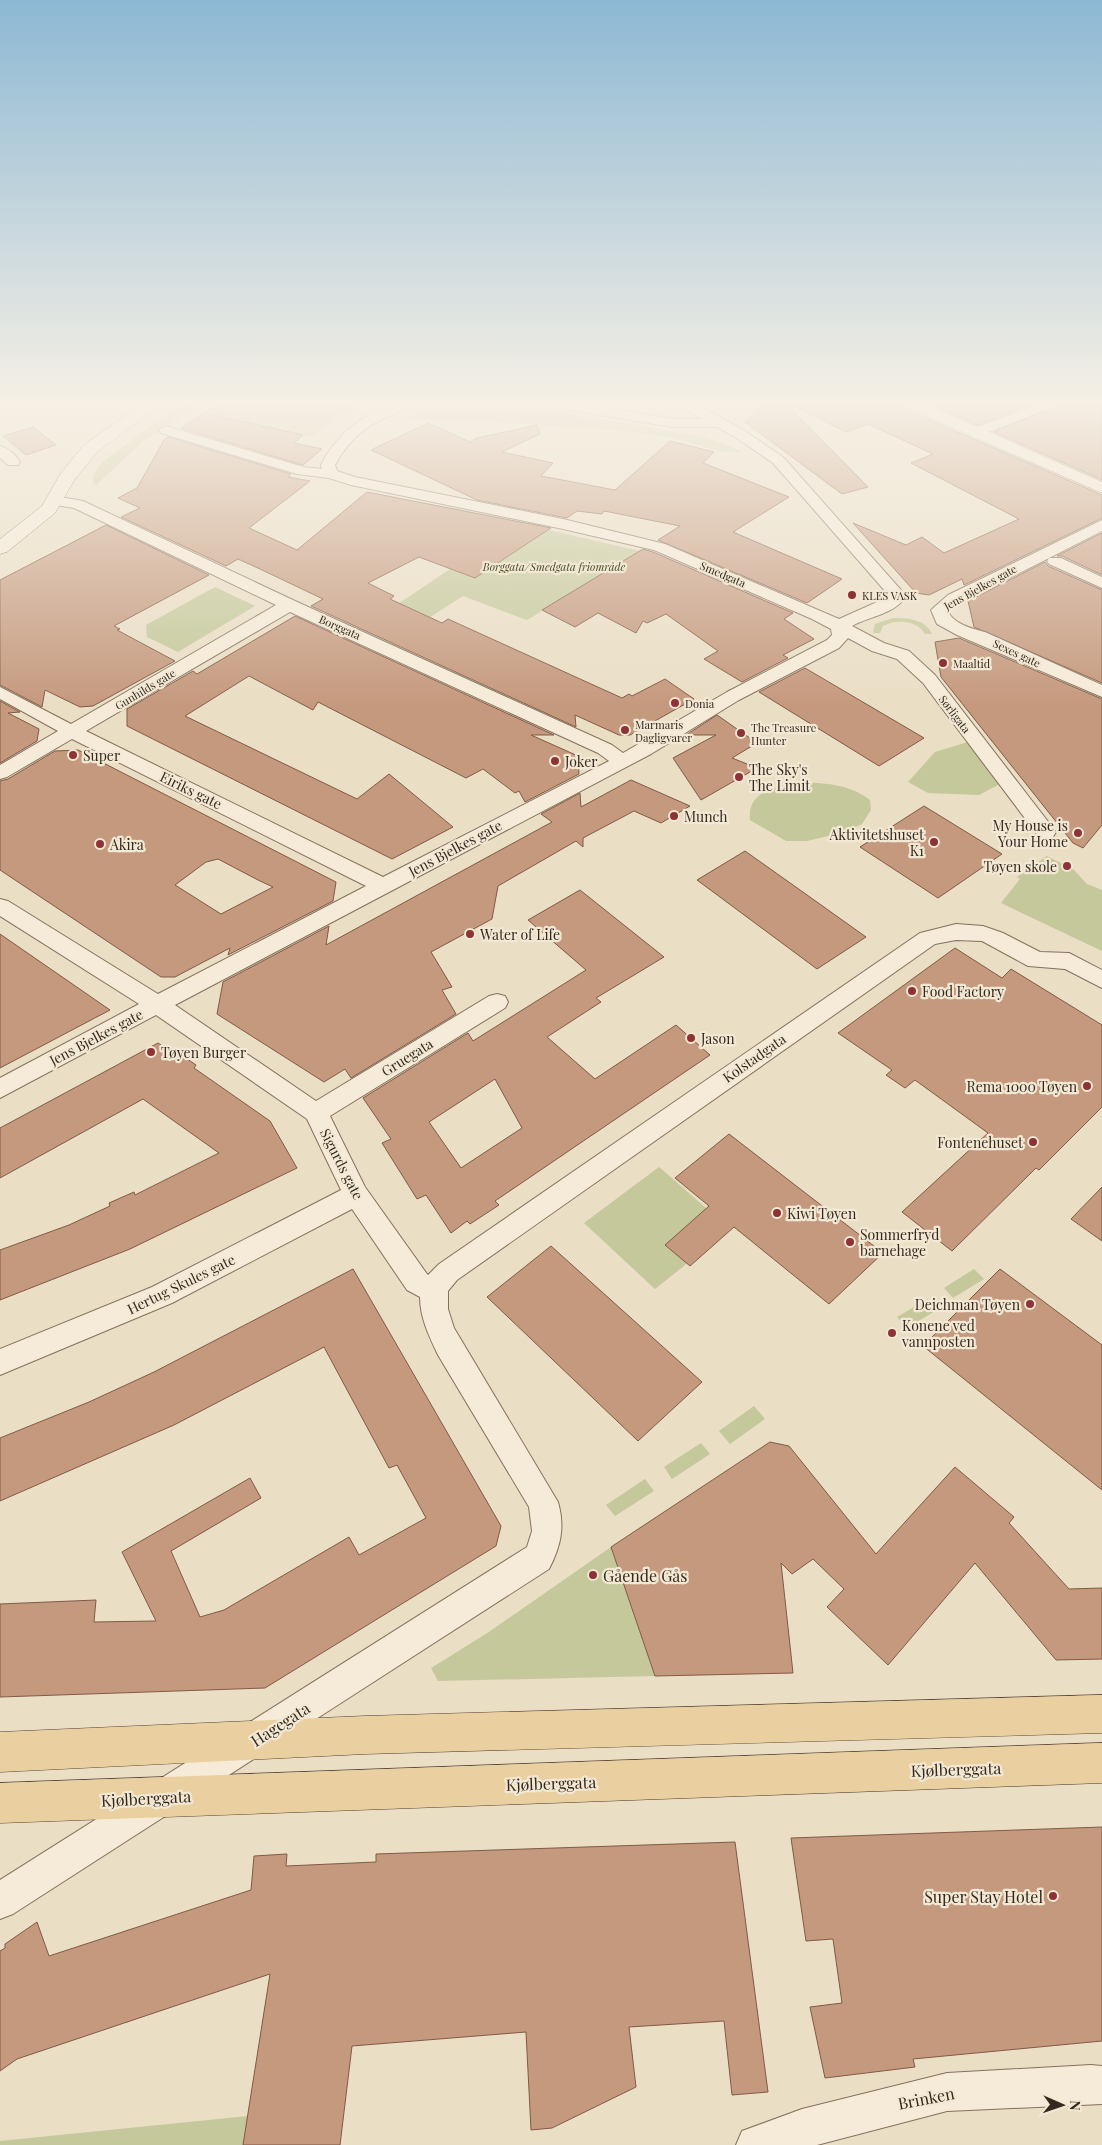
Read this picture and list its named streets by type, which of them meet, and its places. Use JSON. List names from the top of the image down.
{
  "streets": {
    "main road": ["Kjølberggata"],
    "street": [
      "Smedgata",
      "Jens Bjelkes gate",
      "Borggata",
      "Sexes gate",
      "Gunhilds gate",
      "Sørligata",
      "Eiriks gate",
      "Gruegata",
      "Kolstadgata",
      "Sigurds gate",
      "Hertug Skules gate",
      "Hagegata",
      "Brinken"
    ]
  },
  "crossings": [
    ["Smedgata", "Jens Bjelkes gate"],
    ["Smedgata", "Sørligata"],
    ["Jens Bjelkes gate", "Borggata"],
    ["Jens Bjelkes gate", "Sexes gate"],
    ["Jens Bjelkes gate", "Sørligata"],
    ["Jens Bjelkes gate", "Eiriks gate"],
    ["Jens Bjelkes gate", "Sigurds gate"],
    ["Borggata", "Gunhilds gate"],
    ["Gunhilds gate", "Eiriks gate"],
    ["Gruegata", "Sigurds gate"],
    ["Kolstadgata", "Sigurds gate"],
    ["Kolstadgata", "Hagegata"],
    ["Sigurds gate", "Hertug Skules gate"],
    ["Sigurds gate", "Hagegata"],
    ["Hagegata", "Kjølberggata"]
  ],
  "parks": ["Borggata/Smedgata friområde"],
  "places": [
    "KLES VASK",
    "Maaltid",
    "Donia",
    "Marmaris Dagligvarer",
    "The Treasure Hunter",
    "Super",
    "Joker",
    "The Sky's The Limit",
    "Munch",
    "My House is Your Home",
    "Aktivitetshuset K1",
    "Akira",
    "Tøyen skole",
    "Water of Life",
    "Food Factory",
    "Jason",
    "Tøyen Burger",
    "Rema 1000 Tøyen",
    "Fontenehuset",
    "Kiwi Tøyen",
    "Sommerfryd barnehage",
    "Deichman Tøyen",
    "Konene ved vannposten",
    "Gående Gås",
    "Super Stay Hotel"
  ],
  "north": "right"
}
